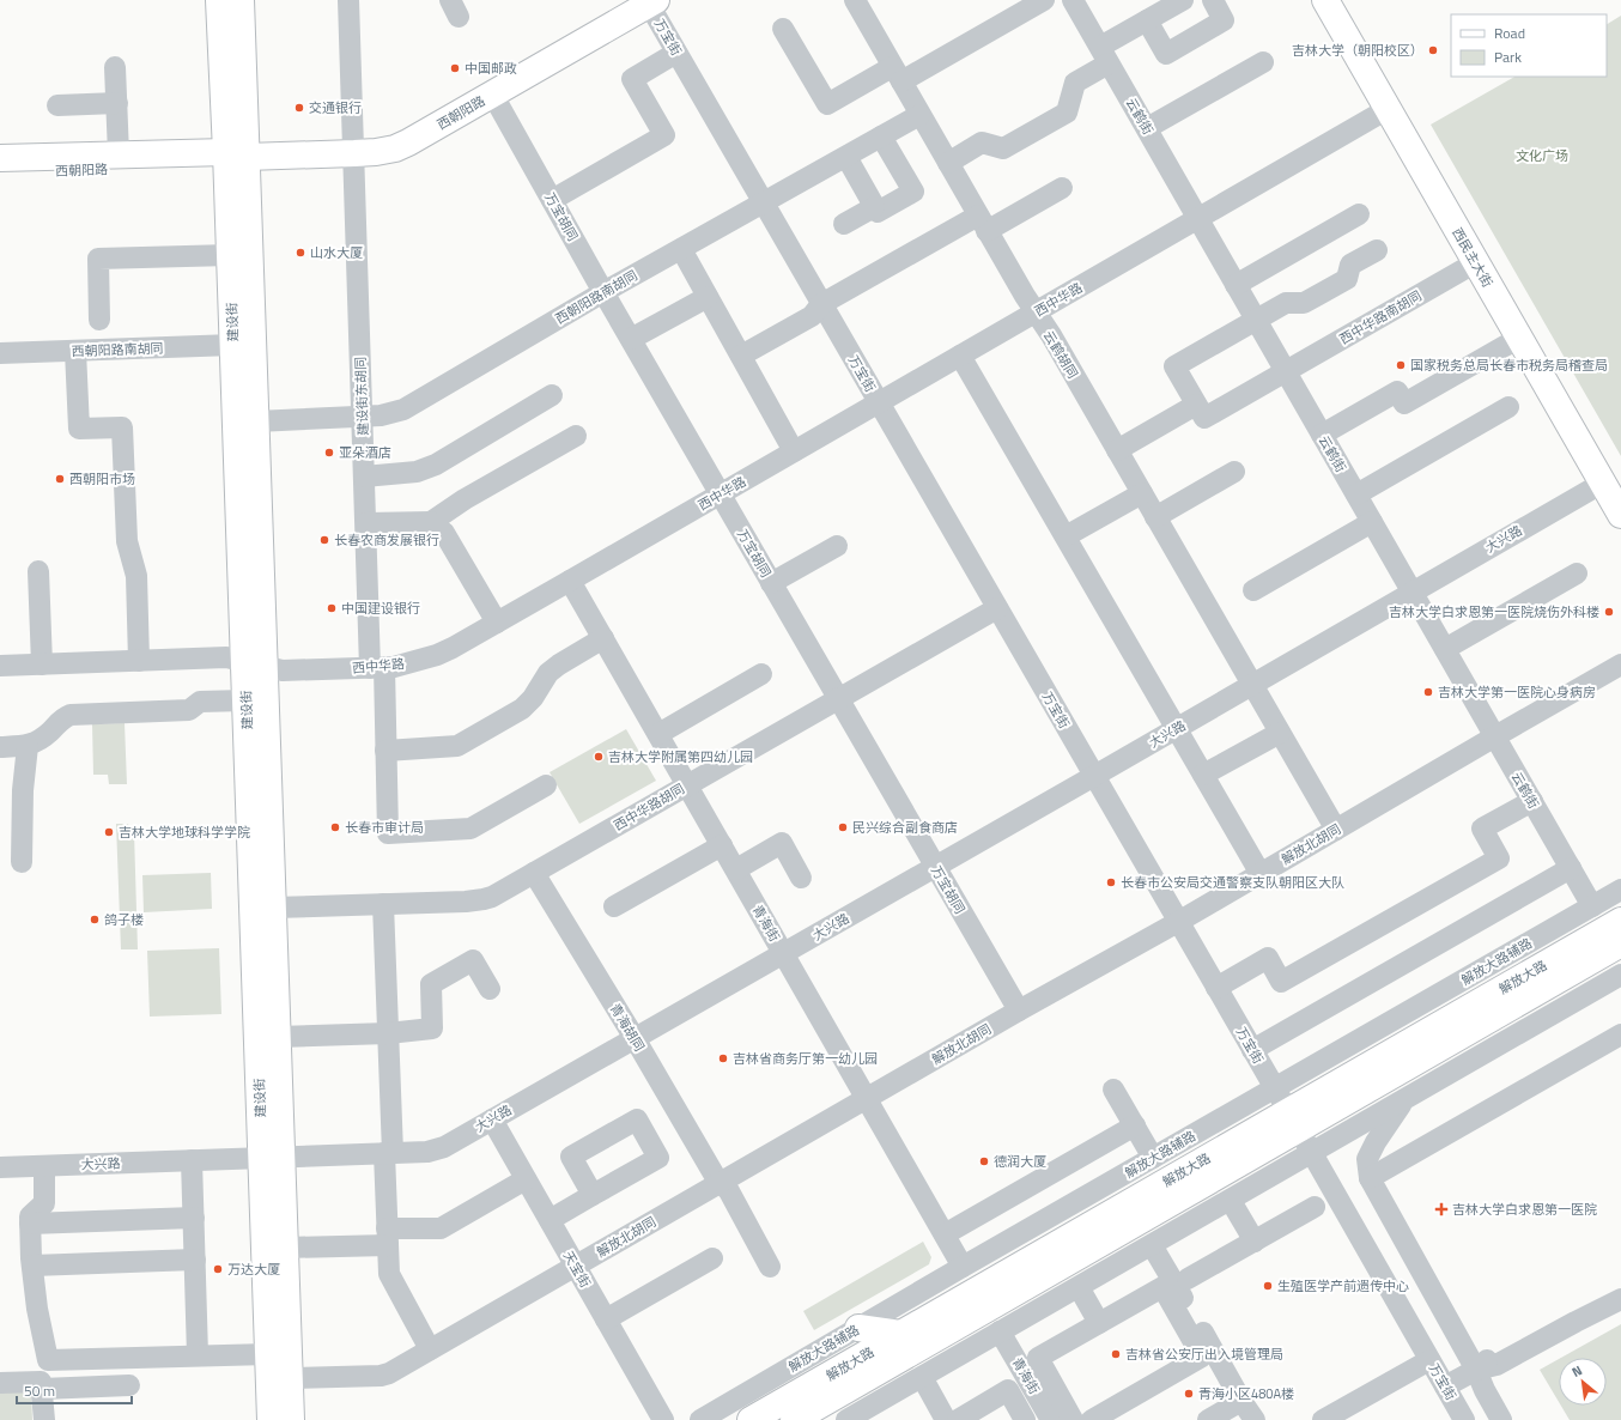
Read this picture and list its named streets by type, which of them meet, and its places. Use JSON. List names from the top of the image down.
{
  "streets": {
    "main road": [
      "西朝阳路",
      "西民主大街",
      "建设街",
      "解放大路"
    ],
    "street": [
      "万宝街",
      "云鹤街",
      "万宝胡同",
      "西朝阳路南胡同",
      "西中华路",
      "西中华路南胡同",
      "云鹤胡同",
      "建设街东胡同",
      "大兴路",
      "西中华路胡同",
      "解放北胡同",
      "青海街",
      "解放大路辅路",
      "青海胡同",
      "天宝街"
    ]
  },
  "crossings": [
    ["万宝街", "西朝阳路"],
    ["万宝街", "西朝阳路南胡同"],
    ["万宝街", "西中华路"],
    ["万宝街", "大兴路"],
    ["万宝街", "西中华路胡同"],
    ["万宝街", "解放北胡同"],
    ["万宝街", "解放大路辅路"],
    ["万宝街", "解放大路"],
    ["西朝阳路", "万宝胡同"],
    ["西朝阳路", "建设街"],
    ["西朝阳路", "建设街东胡同"],
    ["云鹤街", "西中华路"],
    ["云鹤街", "西中华路南胡同"],
    ["云鹤街", "大兴路"],
    ["云鹤街", "解放北胡同"],
    ["云鹤街", "解放大路辅路"],
    ["万宝胡同", "西朝阳路南胡同"],
    ["万宝胡同", "西中华路"],
    ["万宝胡同", "大兴路"],
    ["万宝胡同", "西中华路胡同"],
    ["万宝胡同", "解放北胡同"],
    ["西民主大街", "西中华路"],
    ["西民主大街", "西中华路南胡同"],
    ["西民主大街", "大兴路"],
    ["西朝阳路南胡同", "建设街"],
    ["西朝阳路南胡同", "云鹤胡同"],
    ["西朝阳路南胡同", "建设街东胡同"],
    ["西中华路", "建设街"],
    ["西中华路", "云鹤胡同"],
    ["西中华路", "建设街东胡同"],
    ["西中华路", "青海街"],
    ["建设街", "大兴路"],
    ["建设街", "西中华路胡同"],
    ["建设街", "解放北胡同"],
    ["云鹤胡同", "大兴路"],
    ["云鹤胡同", "解放北胡同"],
    ["大兴路", "青海街"],
    ["大兴路", "青海胡同"],
    ["大兴路", "天宝街"],
    ["西中华路胡同", "青海街"],
    ["西中华路胡同", "青海胡同"],
    ["解放北胡同", "青海街"],
    ["解放北胡同", "青海胡同"],
    ["解放北胡同", "天宝街"],
    ["青海街", "解放大路辅路"]
  ],
  "parks": ["文化广场"],
  "places": {
    "other": [
      "吉林大学（朝阳校区）",
      "中国邮政",
      "交通银行",
      "山水大厦",
      "国家税务总局长春市税务局稽查局",
      "亚朵酒店",
      "西朝阳市场",
      "长春农商发展银行",
      "中国建设银行",
      "吉林大学白求恩第一医院烧伤外科楼",
      "吉林大学第一医院心身病房",
      "吉林大学附属第四幼儿园",
      "长春市审计局",
      "民兴综合副食商店",
      "吉林大学地球科学学院",
      "长春市公安局交通警察支队朝阳区大队",
      "鸽子楼",
      "吉林省商务厅第一幼儿园",
      "德润大厦",
      "万达大厦",
      "生殖医学产前遗传中心",
      "吉林省公安厅出入境管理局",
      "青海小区480A楼"
    ],
    "health": ["吉林大学白求恩第一医院"]
  },
  "legend": ["Road", "Park"],
  "scale_bar": "50 m",
  "north": "top left"
}
